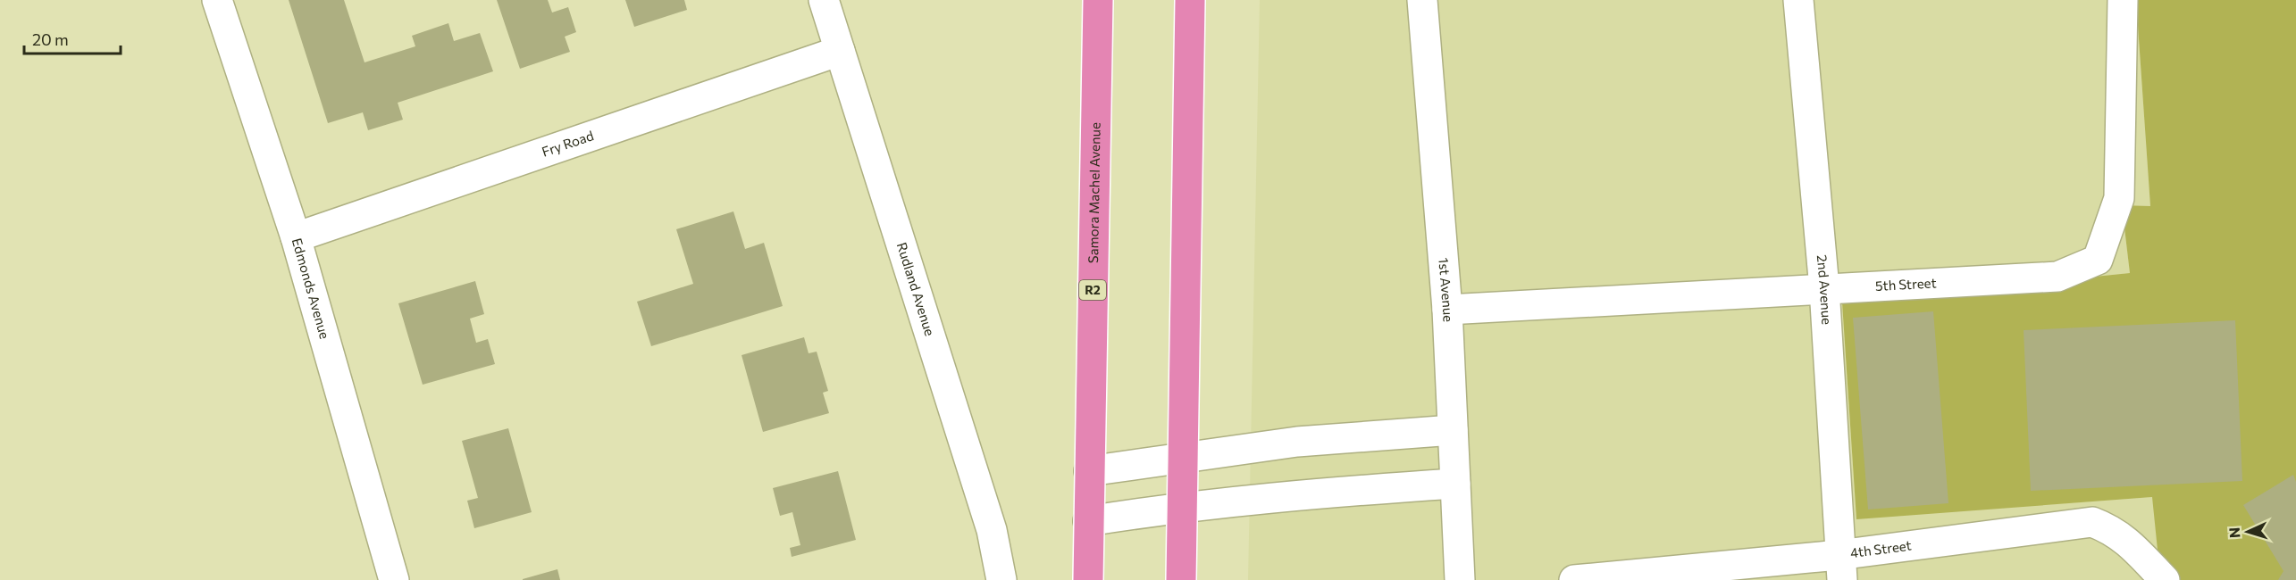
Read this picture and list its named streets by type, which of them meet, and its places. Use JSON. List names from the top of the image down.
{
  "streets": {
    "highway": ["Samora Machel Avenue", "R2"],
    "street": [
      "Fry Road",
      "5th Street",
      "Edmonds Avenue",
      "Rudland Avenue",
      "1st Avenue",
      "2nd Avenue",
      "4th Street"
    ]
  },
  "crossings": [
    ["Fry Road", "Edmonds Avenue"],
    ["Fry Road", "Rudland Avenue"],
    ["5th Street", "1st Avenue"],
    ["5th Street", "2nd Avenue"],
    ["2nd Avenue", "4th Street"]
  ],
  "scale_bar": "20 m",
  "north": "left"
}
